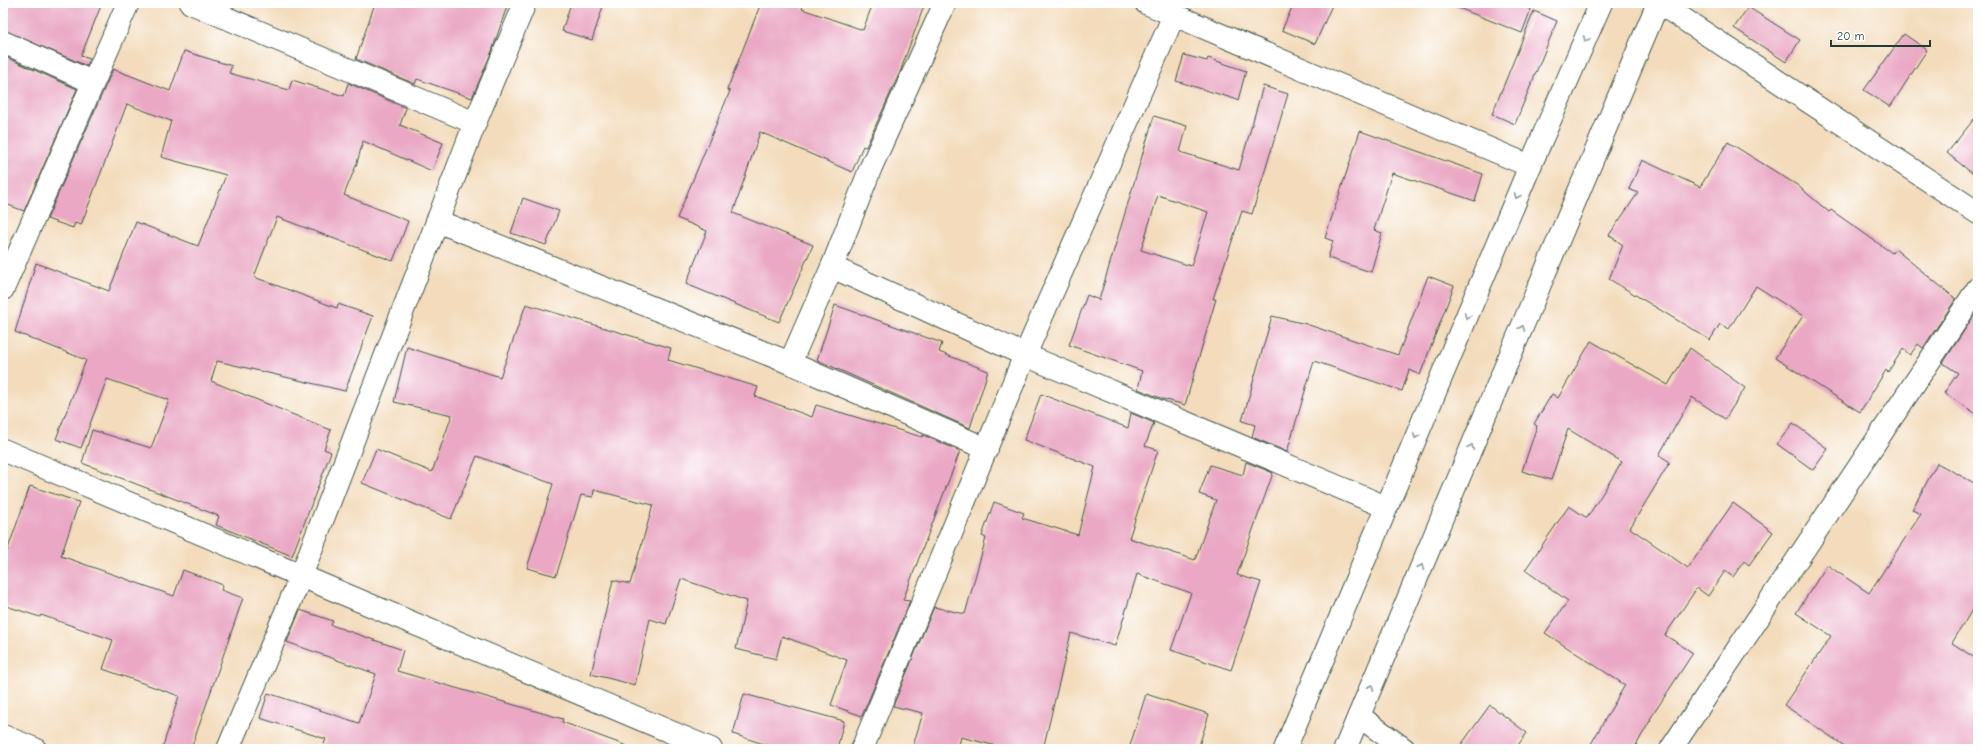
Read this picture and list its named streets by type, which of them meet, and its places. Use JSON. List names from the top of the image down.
{
  "scale_bar": "20 m"
}
